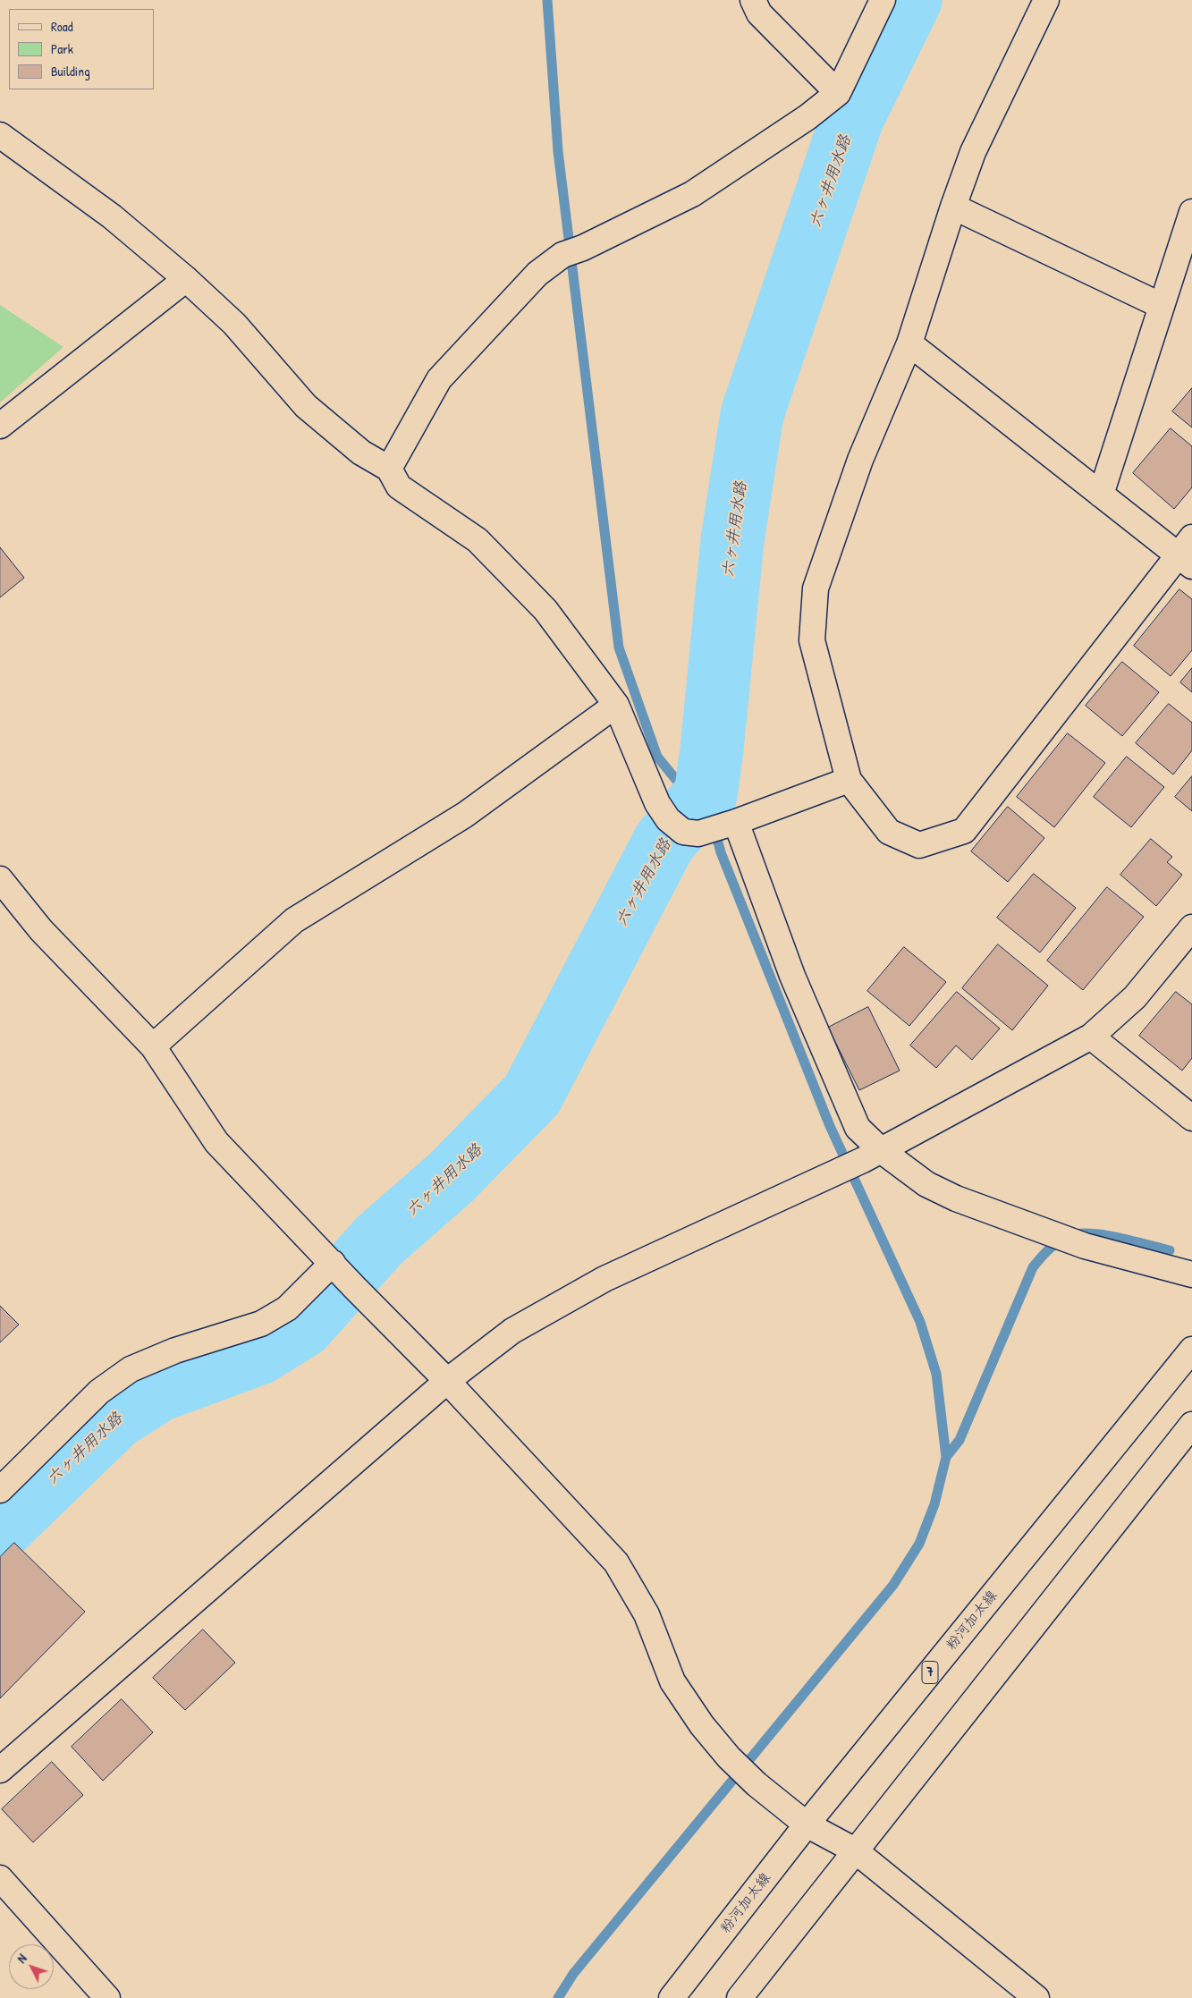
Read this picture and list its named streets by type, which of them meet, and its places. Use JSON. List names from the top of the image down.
{
  "streets": {
    "street": ["粉河加太線", "7"]
  },
  "water": ["六ヶ井用水路"],
  "legend": ["Road", "Park", "Building"],
  "north": "top left"
}
